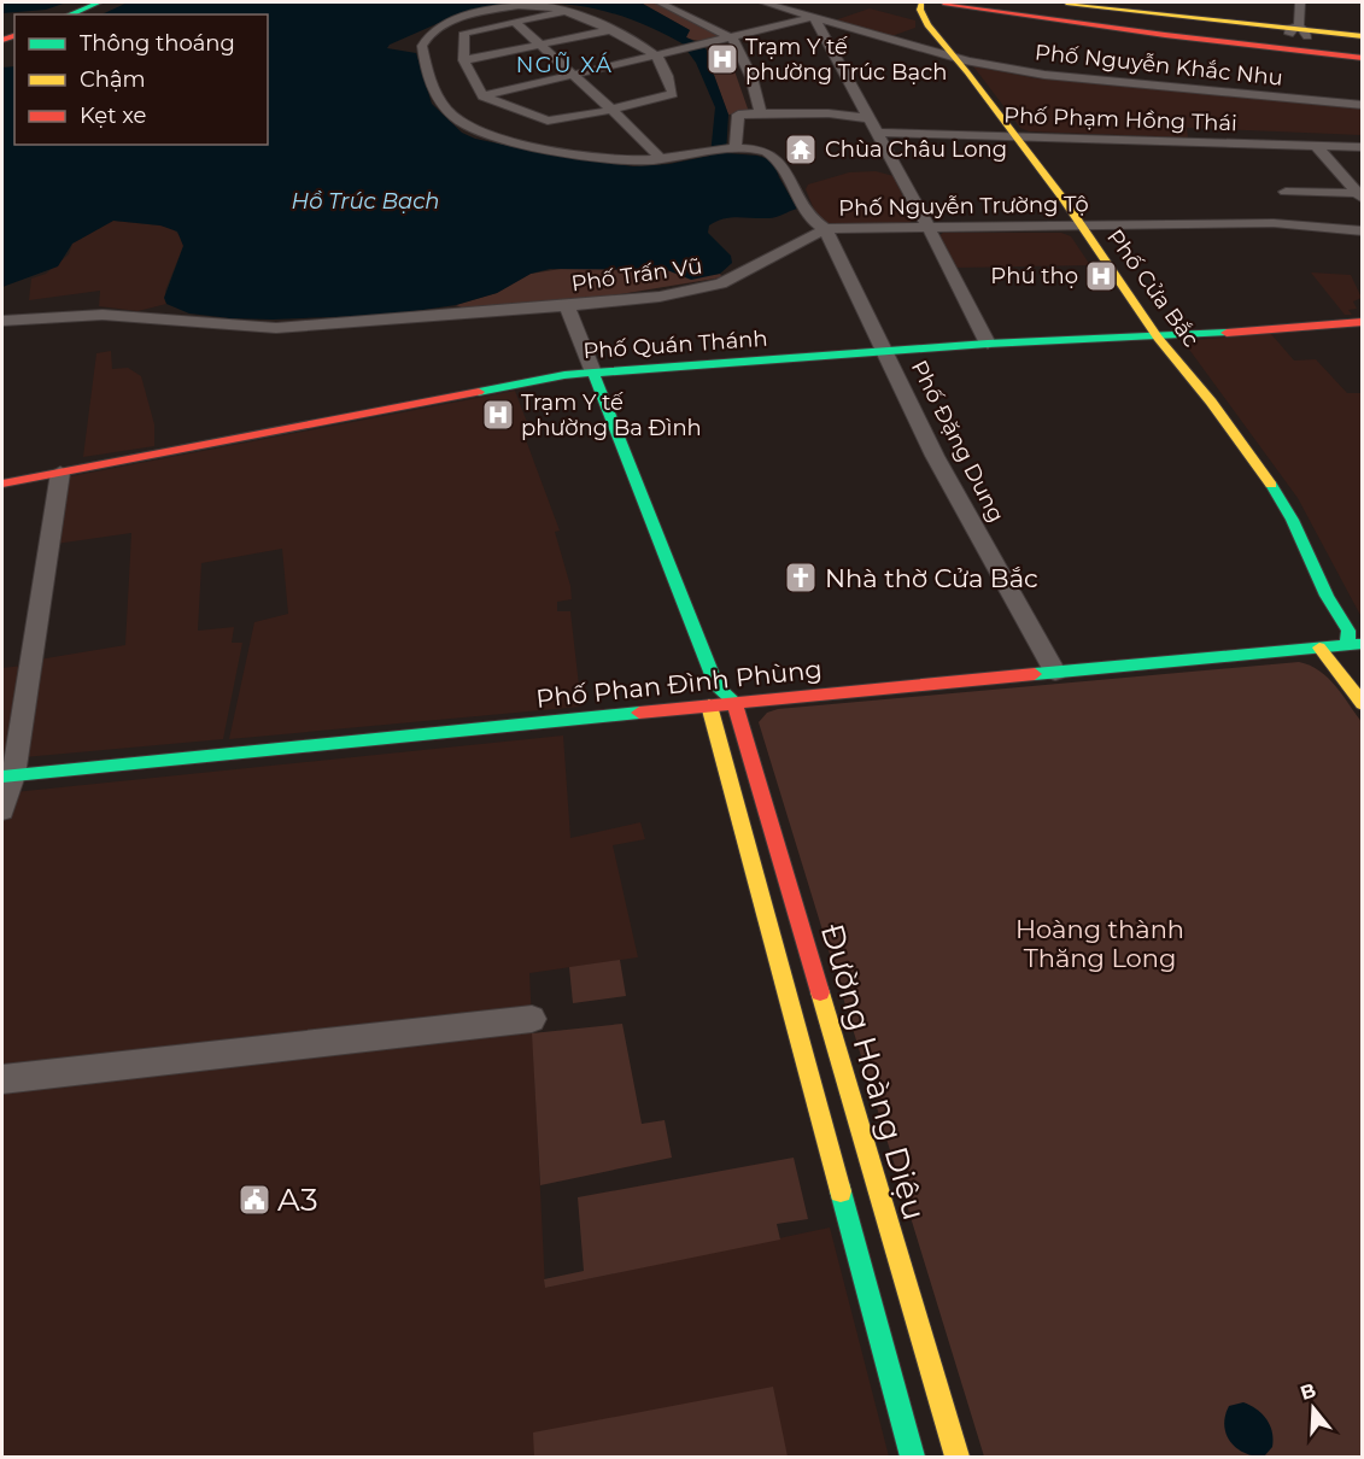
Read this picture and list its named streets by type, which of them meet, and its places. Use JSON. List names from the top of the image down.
{
  "streets": {
    "main road": [
      "Phố Cửa Bắc",
      "Phố Quán Thánh",
      "Phố Phan Đình Phùng",
      "Đường Hoàng Diệu"
    ],
    "street": [
      "Phố Nguyễn Khắc Nhu",
      "Phố Phạm Hồng Thái",
      "Phố Nguyễn Trường Tộ",
      "Phố Trấn Vũ",
      "Phố Đặng Dung"
    ]
  },
  "crossings": [
    ["Phố Nguyễn Khắc Nhu", "Phố Cửa Bắc"],
    ["Phố Phạm Hồng Thái", "Phố Cửa Bắc"],
    ["Phố Nguyễn Trường Tộ", "Phố Trấn Vũ"],
    ["Phố Nguyễn Trường Tộ", "Phố Cửa Bắc"],
    ["Phố Nguyễn Trường Tộ", "Phố Đặng Dung"],
    ["Phố Trấn Vũ", "Phố Đặng Dung"],
    ["Phố Cửa Bắc", "Phố Quán Thánh"],
    ["Phố Cửa Bắc", "Phố Phan Đình Phùng"],
    ["Phố Quán Thánh", "Phố Đặng Dung"],
    ["Phố Đặng Dung", "Phố Phan Đình Phùng"],
    ["Phố Phan Đình Phùng", "Đường Hoàng Diệu"]
  ],
  "districts": ["NGŨ XÁ"],
  "water": ["Hồ Trúc Bạch"],
  "parks": ["Hoàng thành Thăng Long"],
  "places": {
    "hospital": ["Trạm Y tế phường Trúc Bạch", "Phú thọ", "Trạm Y tế phường Ba Đình"],
    "temple": ["Chùa Châu Long"],
    "church": ["Nhà thờ Cửa Bắc"],
    "public building": ["A3"]
  },
  "legend": ["Thông thoáng", "Chậm", "Kẹt xe"],
  "north": "top"
}
